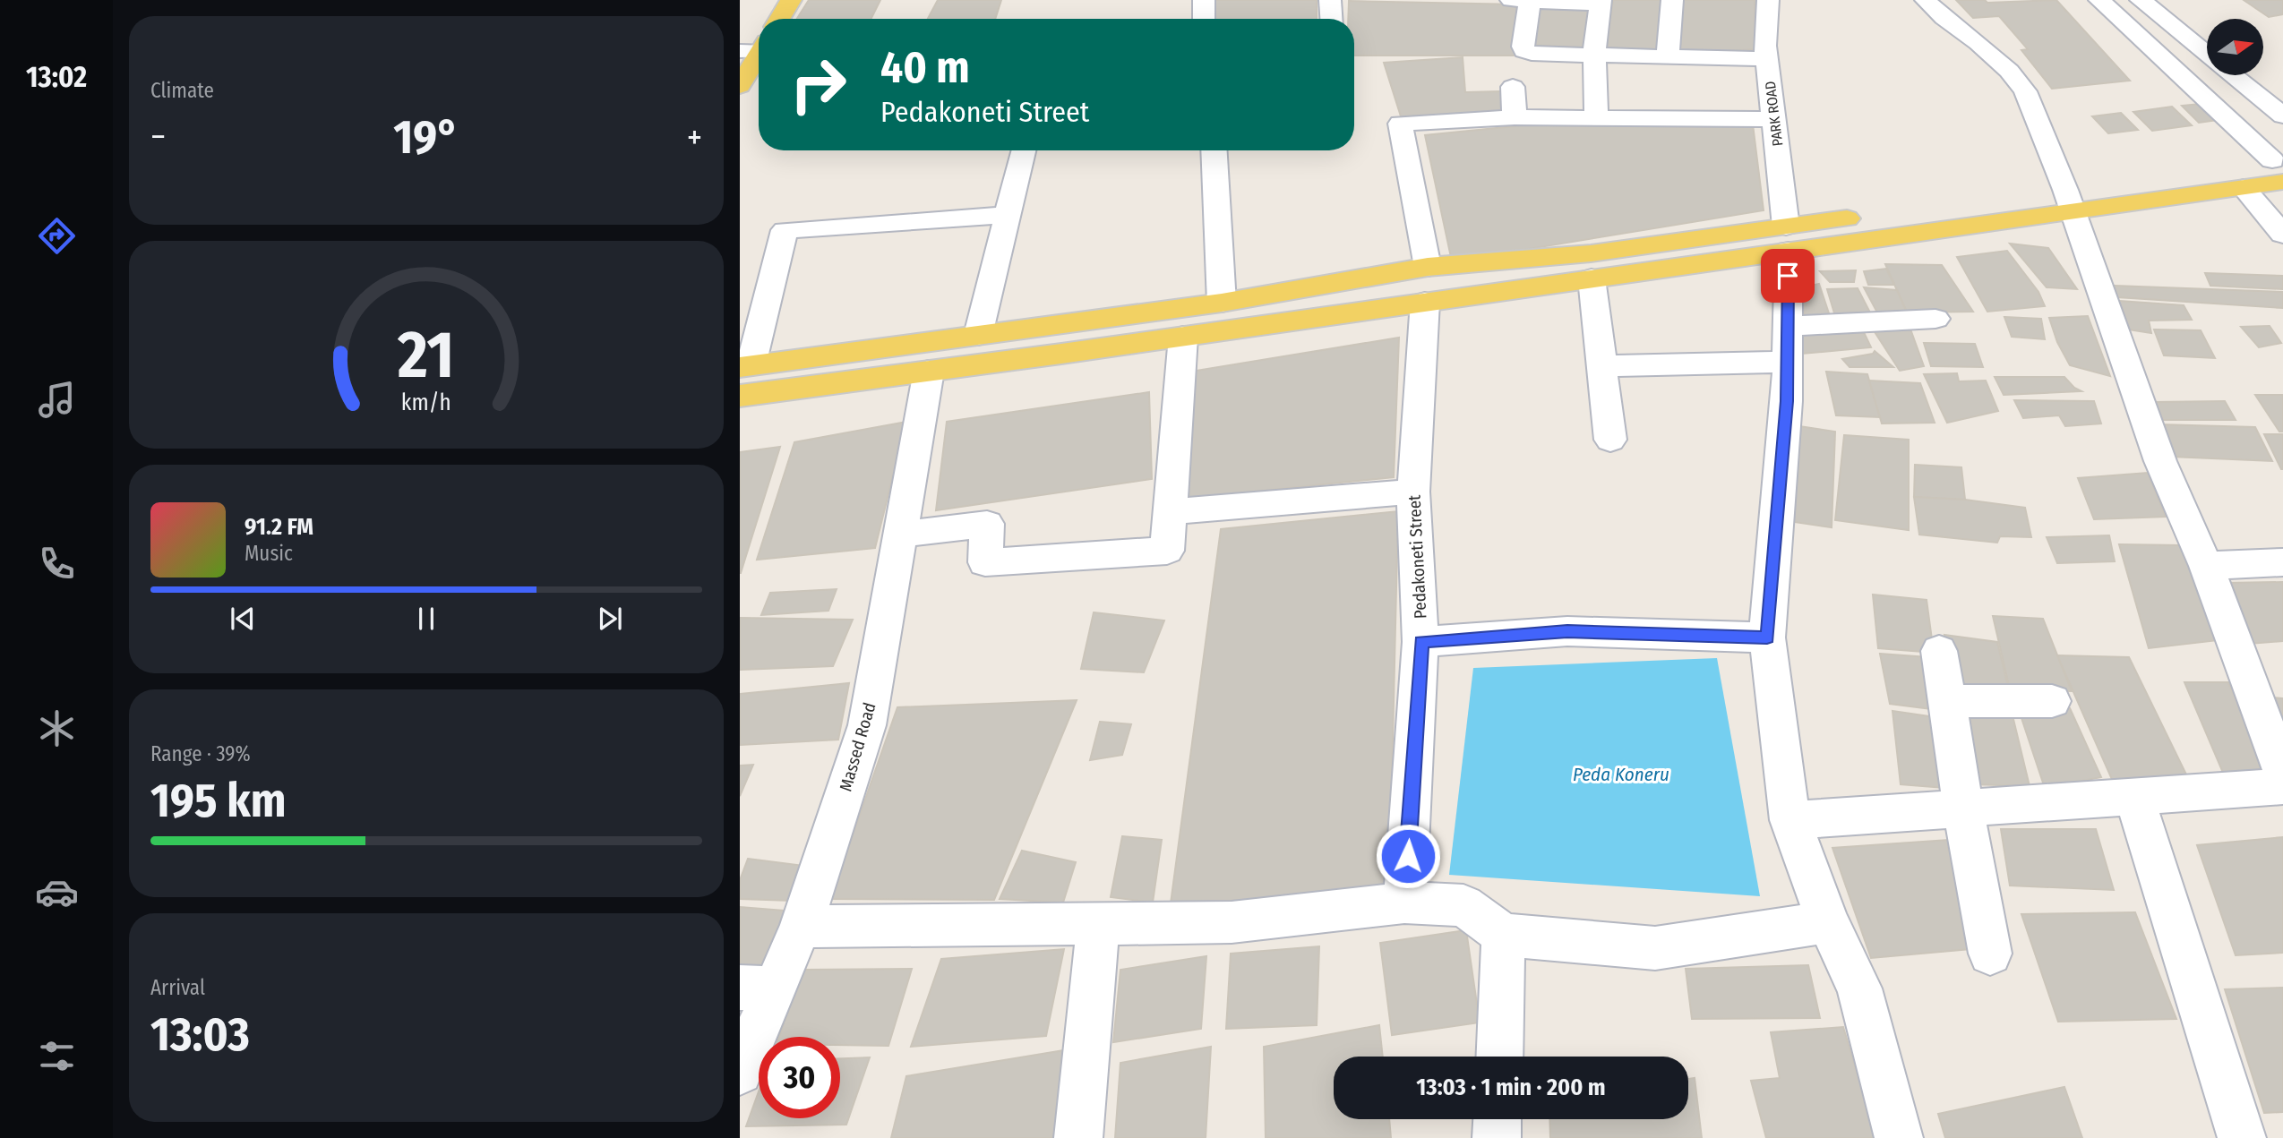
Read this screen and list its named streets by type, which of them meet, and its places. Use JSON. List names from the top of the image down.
{
  "streets": {
    "street": ["PARK ROAD", "Pedakoneti Street", "Massed Road"]
  },
  "water": ["Peda Koneru"],
  "north": "right",
  "page": {
    "tabs": "13:02",
    "tile": [
      "Climate",
      ["Range · 39%", "195 km"],
      ["Arrival", "13:03"]
    ],
    "turn": ["40 m", "Pedakoneti Street"],
    "heat": ["−", "19°", "+"],
    "song": ["91.2 FM", "Music"],
    "limit": "30",
    "trip": "13:03 · 1 min · 200 m",
    "gauge": ["21", "km/h"]
  }
}
